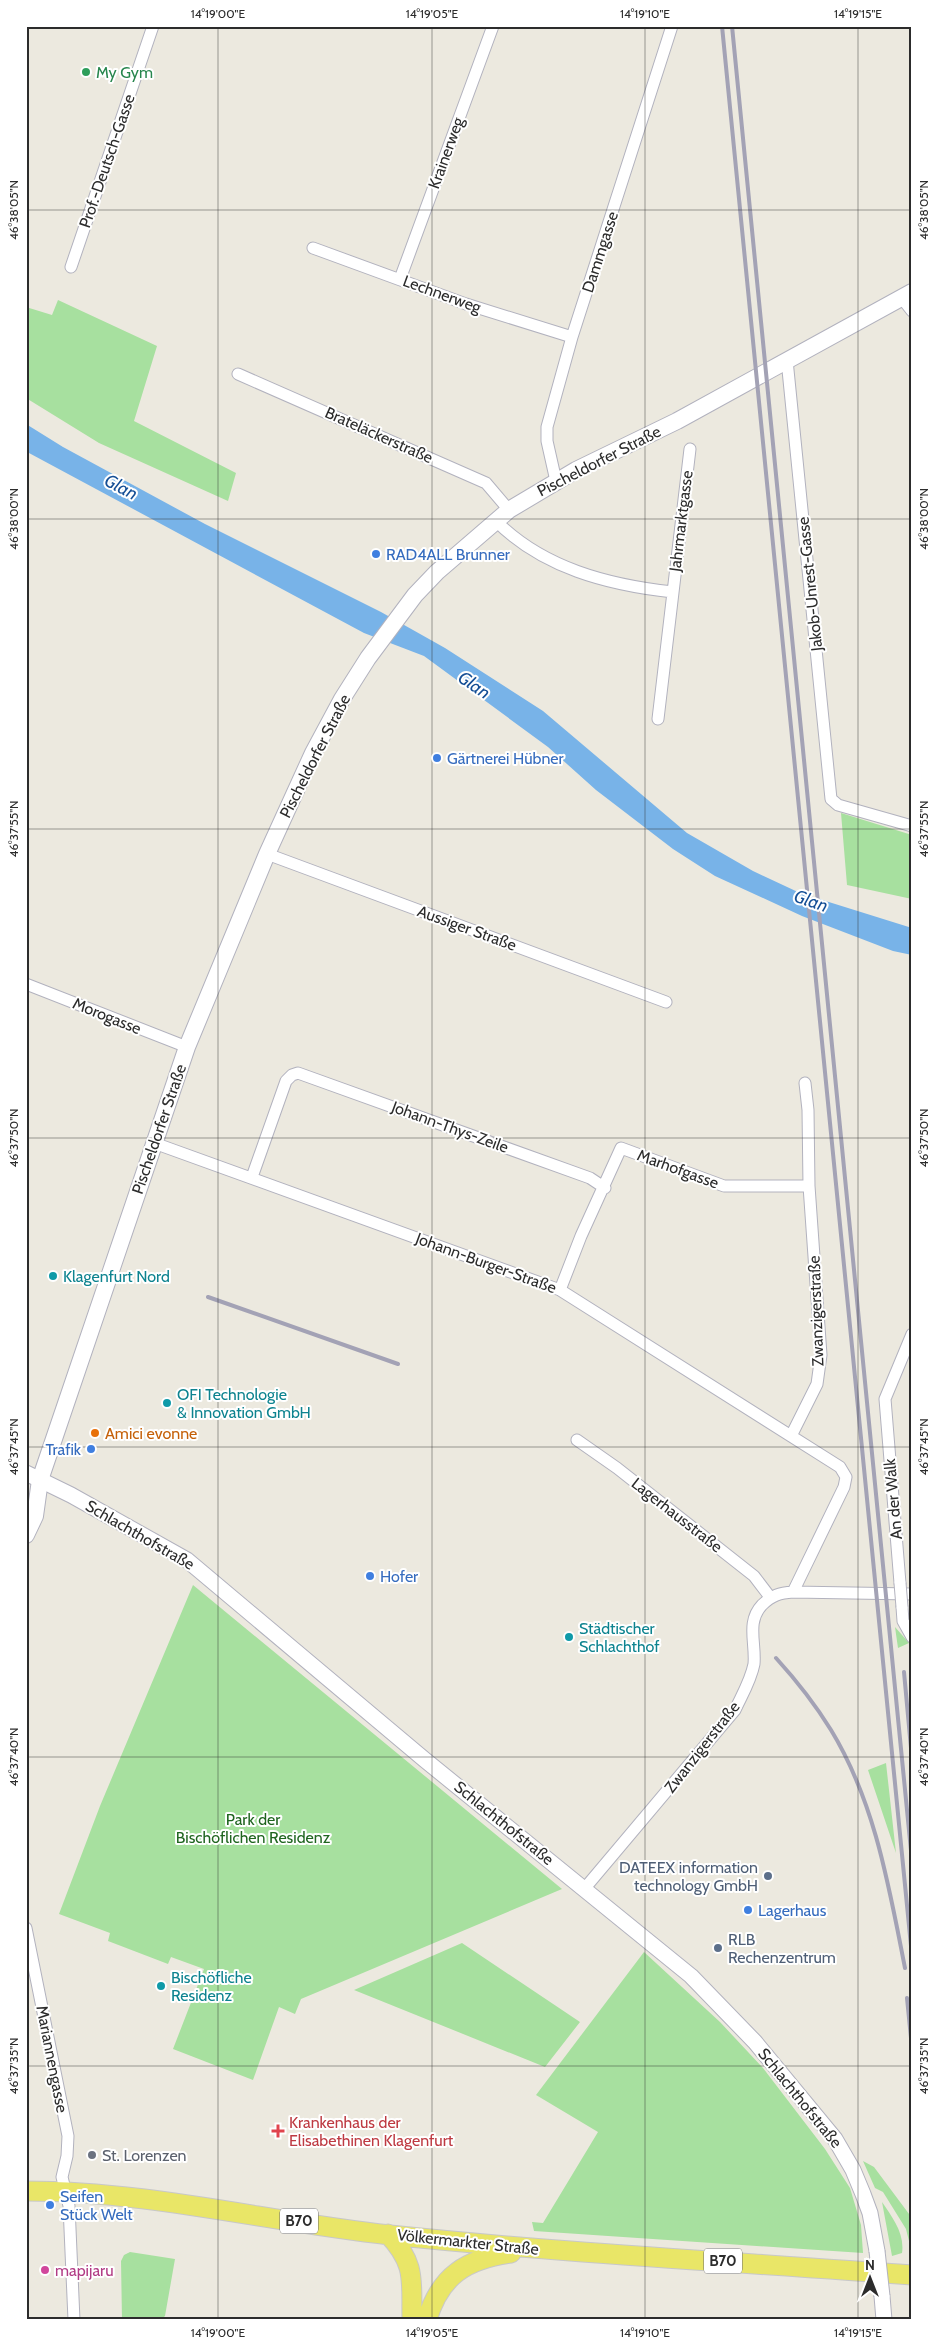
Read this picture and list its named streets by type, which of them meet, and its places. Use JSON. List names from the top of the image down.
{
  "streets": {
    "main road": ["Pischeldorfer Straße", "B70", "Völkermarkter Straße"],
    "street": [
      "Krainerweg",
      "Prof.-Deutsch-Gasse",
      "Dammgasse",
      "Lechnerweg",
      "Brateläckerstraße",
      "Jahrmarktgasse",
      "Jakob-Unrest-Gasse",
      "Aussiger Straße",
      "Morogasse",
      "Johann-Thys-Zeile",
      "Marhofgasse",
      "Johann-Burger-Straße",
      "Zwanzigerstraße",
      "An der Walk",
      "Lagerhausstraße",
      "Schlachthofstraße",
      "Mariannengasse"
    ]
  },
  "crossings": [
    ["Krainerweg", "Lechnerweg"],
    ["Dammgasse", "Lechnerweg"],
    ["Dammgasse", "Pischeldorfer Straße"],
    ["Brateläckerstraße", "Pischeldorfer Straße"],
    ["Pischeldorfer Straße", "Jahrmarktgasse"],
    ["Pischeldorfer Straße", "Jakob-Unrest-Gasse"],
    ["Pischeldorfer Straße", "Aussiger Straße"],
    ["Pischeldorfer Straße", "Morogasse"],
    ["Pischeldorfer Straße", "Johann-Burger-Straße"],
    ["Pischeldorfer Straße", "Schlachthofstraße"],
    ["Johann-Thys-Zeile", "Marhofgasse"],
    ["Johann-Thys-Zeile", "Johann-Burger-Straße"],
    ["Marhofgasse", "Zwanzigerstraße"],
    ["Johann-Burger-Straße", "Zwanzigerstraße"],
    ["Zwanzigerstraße", "Lagerhausstraße"],
    ["Zwanzigerstraße", "Schlachthofstraße"],
    ["Mariannengasse", "Völkermarkter Straße"],
    ["B70", "Völkermarkter Straße"]
  ],
  "water": ["Glan"],
  "parks": ["Park der Bischöflichen Residenz"],
  "places": {
    "other": [
      "My Gym",
      "RAD4ALL Brunner",
      "Gärtnerei Hübner",
      "Klagenfurt Nord",
      "OFI Technologie & Innovation GmbH",
      "Amici evonne",
      "Trafik",
      "Hofer",
      "Städtischer Schlachthof",
      "DATEEX information technology GmbH",
      "Lagerhaus",
      "RLB Rechenzentrum",
      "Bischöfliche Residenz",
      "St. Lorenzen",
      "Seifen Stück Welt",
      "mapijaru"
    ],
    "health": ["Krankenhaus der Elisabethinen Klagenfurt"]
  },
  "north": "top",
  "coordinates": [
    "14°19'00\"E",
    "14°19'05\"E",
    "14°19'10\"E",
    "14°19'15\"E",
    "46°38'05\"N",
    "46°38'00\"N",
    "46°37'55\"N",
    "46°37'50\"N",
    "46°37'45\"N",
    "46°37'40\"N",
    "46°37'35\"N"
  ]
}
